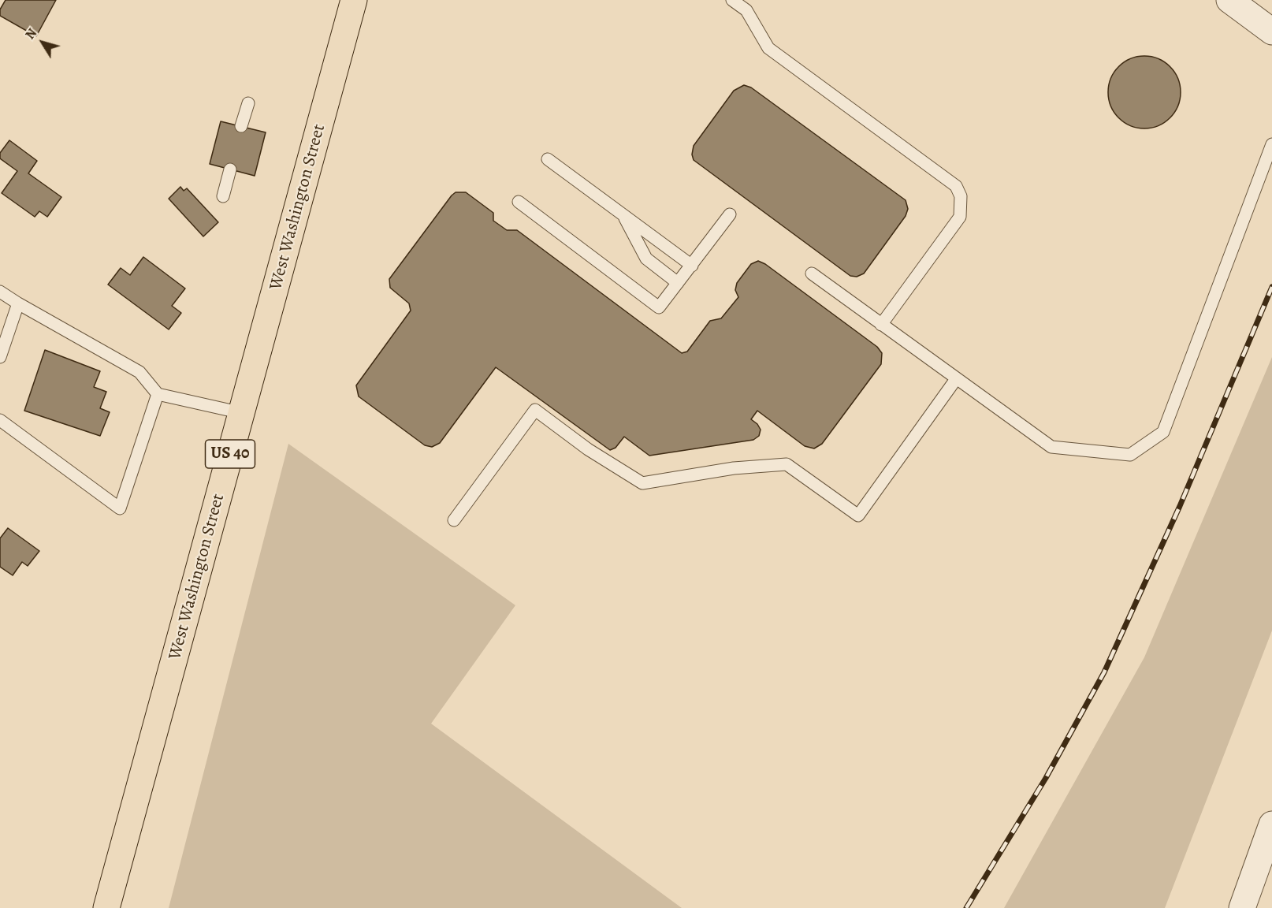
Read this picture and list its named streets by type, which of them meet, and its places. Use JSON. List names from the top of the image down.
{
  "streets": {
    "main road": ["West Washington Street", "US 40"]
  },
  "north": "top left"
}
